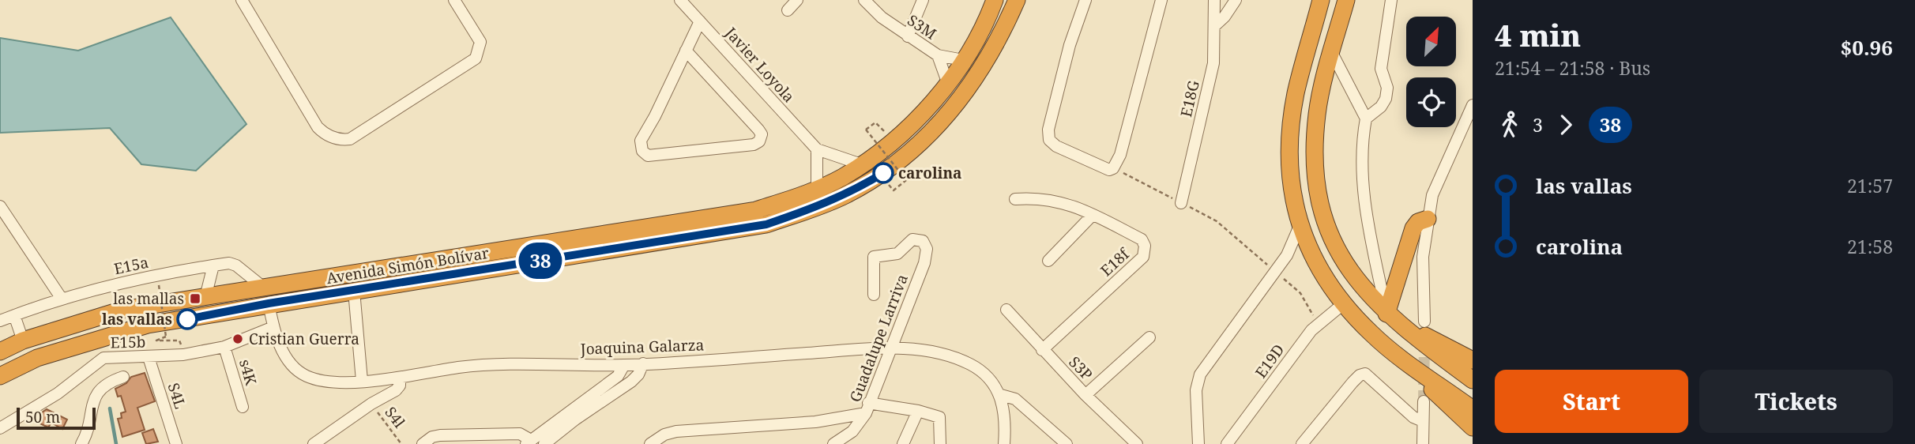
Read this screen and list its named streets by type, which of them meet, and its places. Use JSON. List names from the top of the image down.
{
  "streets": {
    "highway": ["Avenida Simón Bolívar"],
    "street": [
      "S3M",
      "Javier Loyola",
      "E18G",
      "E18f",
      "E15a",
      "Guadalupe Larriva",
      "E15b",
      "Joaquina Galarza",
      "E19D",
      "S3P",
      "s4K",
      "S4L"
    ],
    "path": ["S4l"]
  },
  "crossings": [
    ["S3M", "Avenida Simón Bolívar"],
    ["Javier Loyola", "Avenida Simón Bolívar"],
    ["E18f", "S3P"],
    ["E15a", "Avenida Simón Bolívar"],
    ["E15a", "Joaquina Galarza"],
    ["Avenida Simón Bolívar", "Joaquina Galarza"],
    ["Guadalupe Larriva", "Joaquina Galarza"],
    ["E15b", "Joaquina Galarza"],
    ["E15b", "s4K"],
    ["E15b", "S4L"]
  ],
  "places": {
    "other": ["carolina", "las vallas", "Cristian Guerra"],
    "transit": ["las mallas"]
  },
  "lines": ["bus line 38"],
  "scale_bar": "50 m",
  "north": "top right",
  "page": {
    "on_map": "38",
    "heading": ["4 min", "21:54 – 21:58 · Bus", "$0.96"],
    "legs": ["3", "38"],
    "list": [
      {
        "name": "las vallas",
        "value": "21:57"
      },
      {
        "name": "carolina",
        "value": "21:58"
      }
    ],
    "buttons": ["Start", "Tickets"],
    "scale": "50 m"
  }
}
